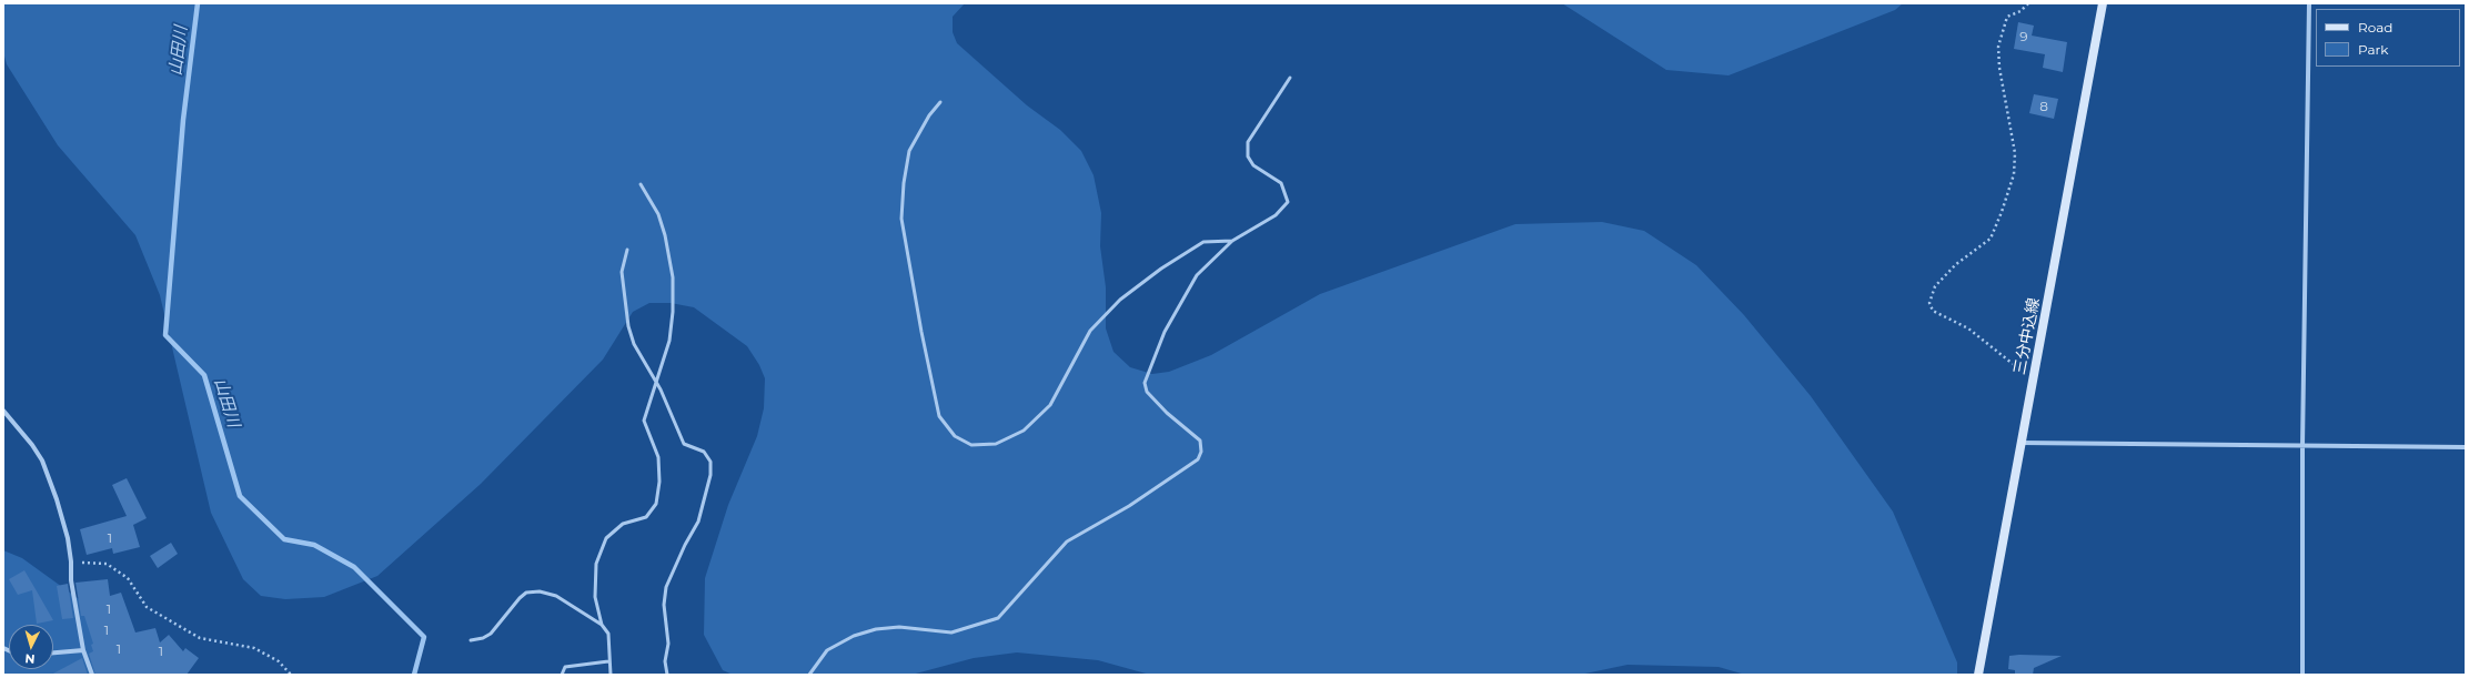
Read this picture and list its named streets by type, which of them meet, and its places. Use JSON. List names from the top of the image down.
{
  "streets": {
    "main road": ["三分中込線"]
  },
  "water": ["山田川"],
  "house_numbers": [
    "9",
    "8",
    "1",
    "1",
    "1",
    "1",
    "1"
  ],
  "legend": ["Road", "Park"],
  "north": "bottom"
}
